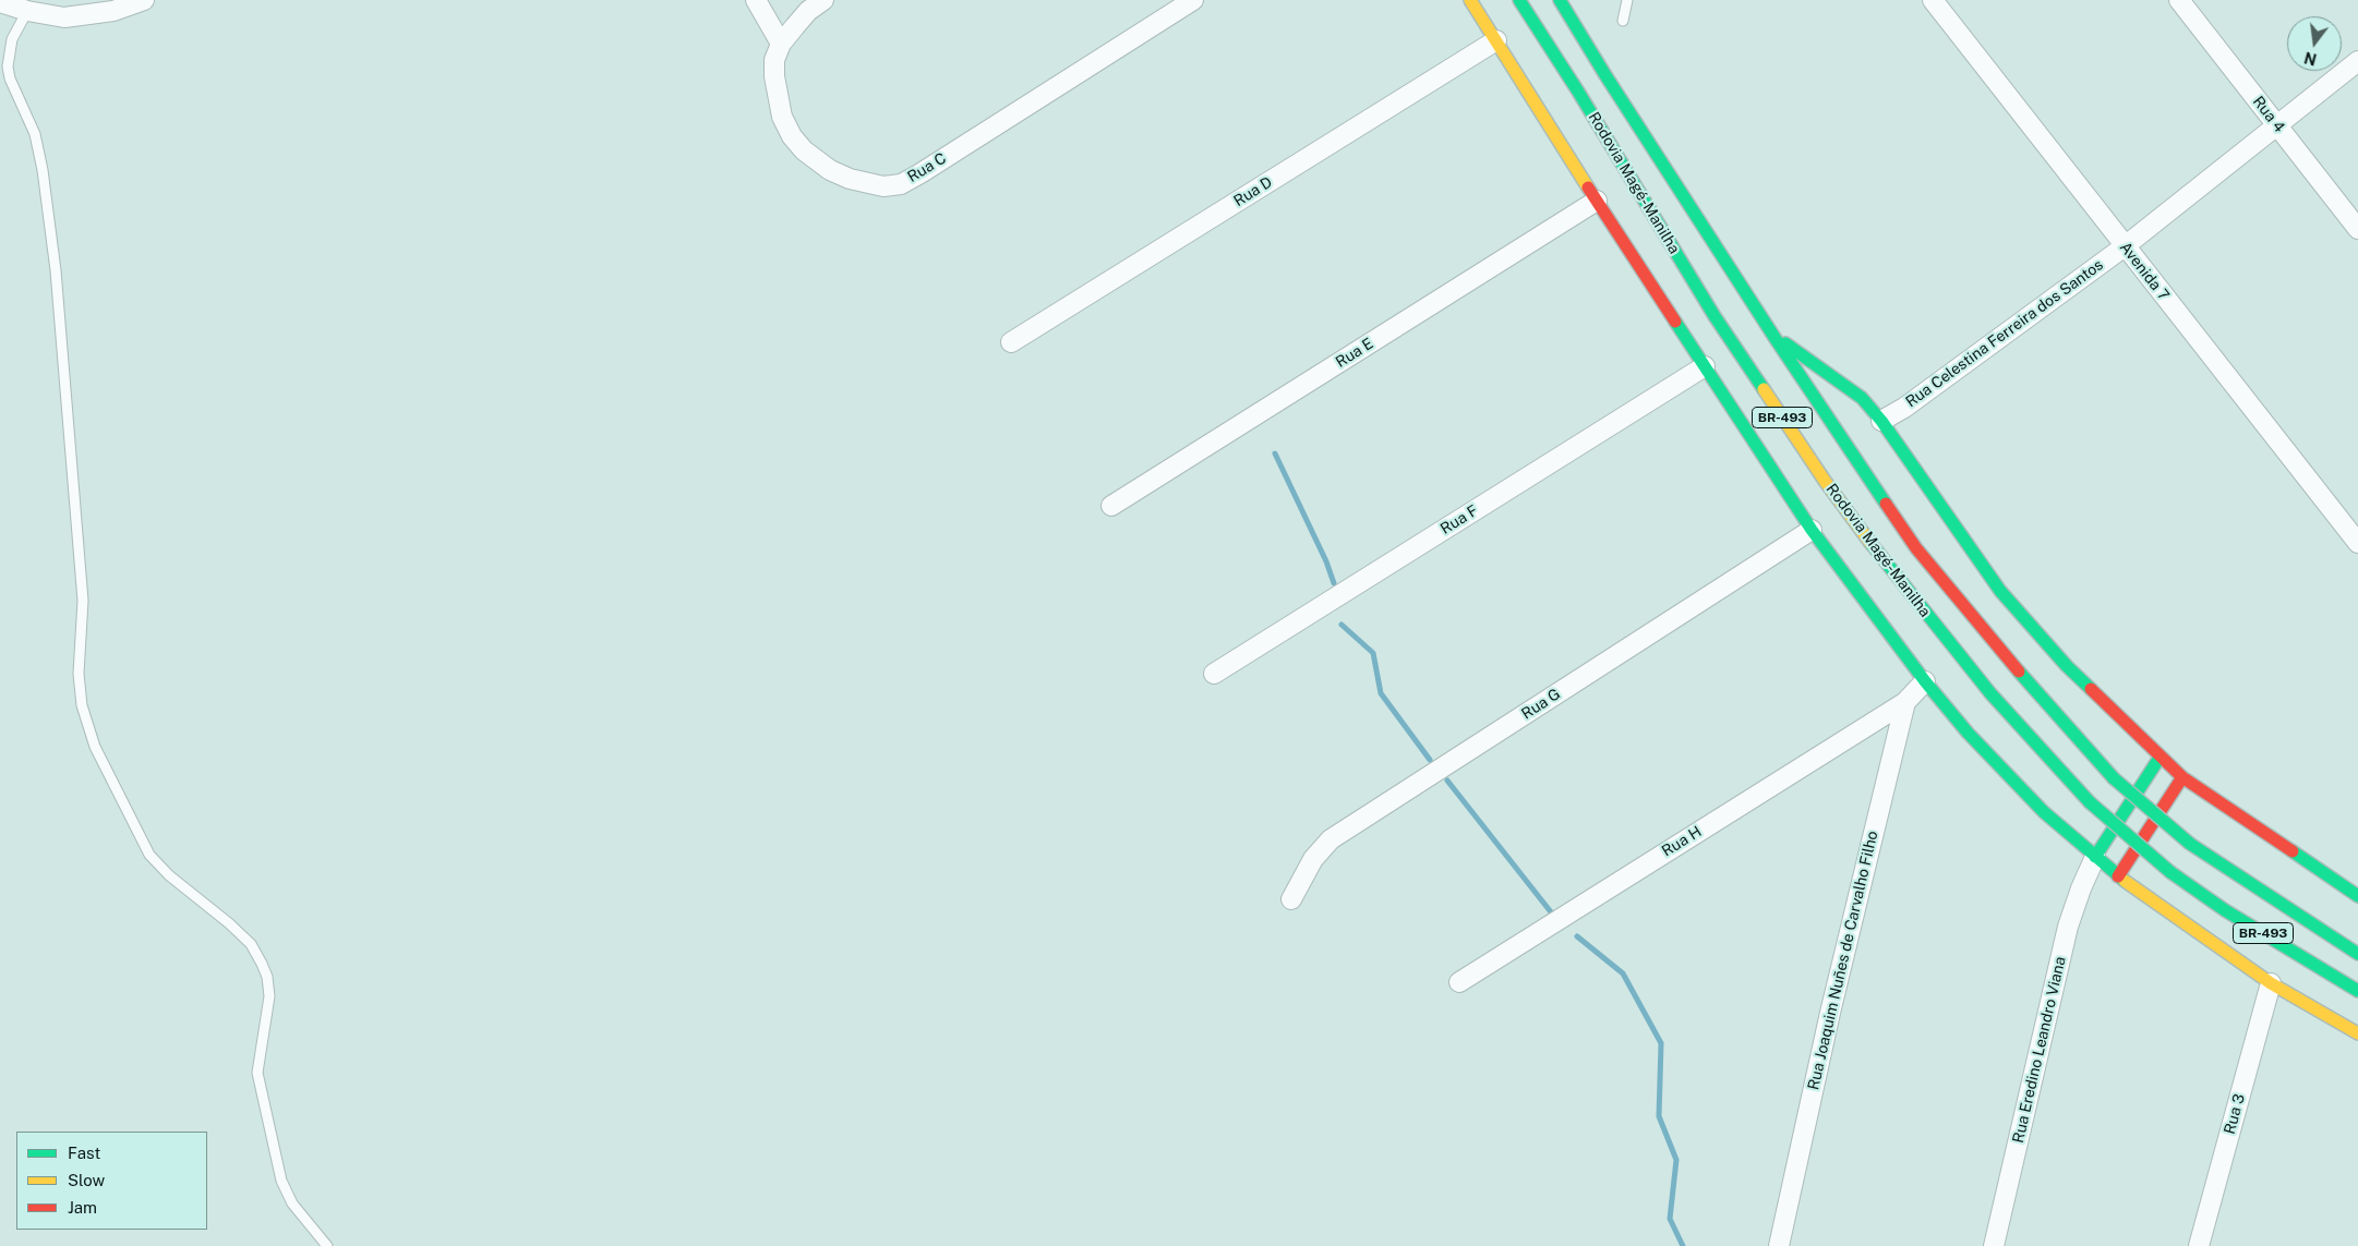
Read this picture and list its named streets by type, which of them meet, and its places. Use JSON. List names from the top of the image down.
{
  "streets": {
    "main road": ["Rodovia Magé-Manilha", "BR-493"],
    "street": [
      "Rua 4",
      "Rua C",
      "Rua D",
      "Avenida 7",
      "Rua Celestina Ferreira dos Santos",
      "Rua E",
      "Rua F",
      "Rua G",
      "Rua H",
      "Rua Joaquim Nuñes de Carvalho Filho",
      "Rua Eredino Leandro Viana",
      "Rua 3"
    ]
  },
  "crossings": [
    ["Rua 4", "Rua Celestina Ferreira dos Santos"],
    ["Avenida 7", "Rua Celestina Ferreira dos Santos"],
    ["Rua H", "Rua Joaquim Nuñes de Carvalho Filho"]
  ],
  "legend": ["Fast", "Slow", "Jam"],
  "north": "bottom"
}
